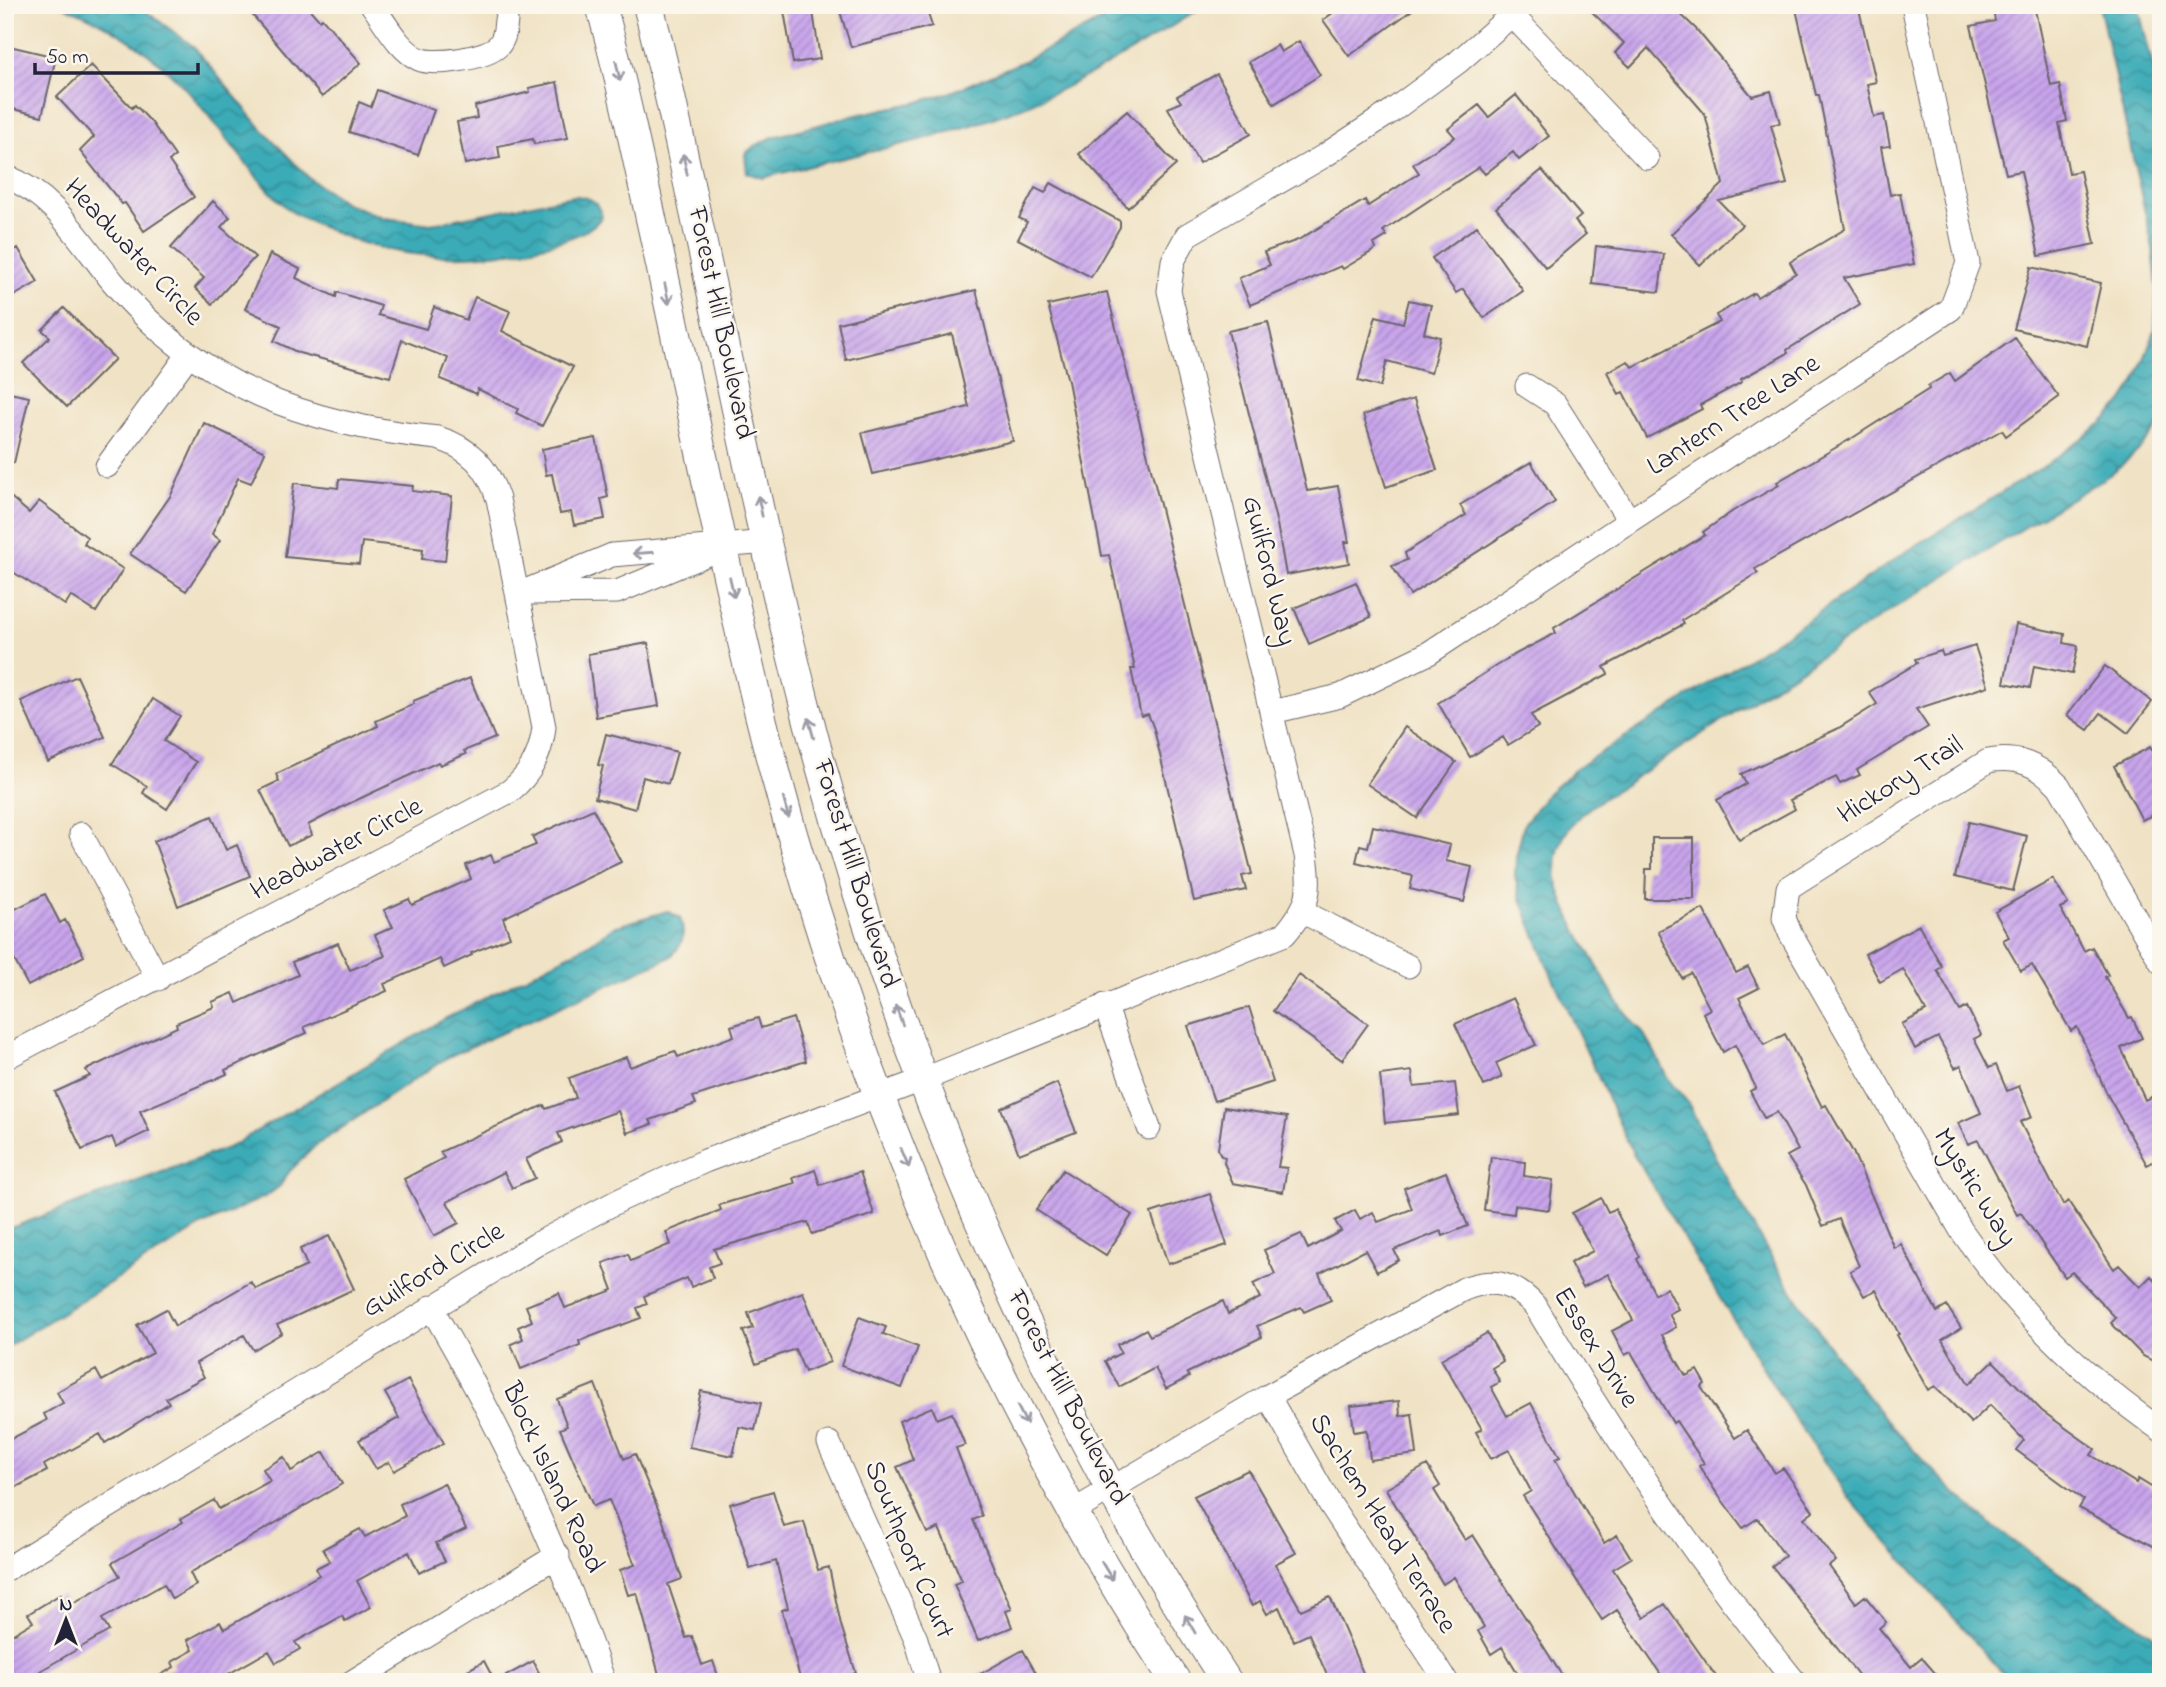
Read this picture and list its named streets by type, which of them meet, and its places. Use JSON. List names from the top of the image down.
{
  "streets": {
    "main road": ["Forest Hill Boulevard"],
    "street": [
      "Headwater Circle",
      "Lantern Tree Lane",
      "Guilford Way",
      "Hickory Trail",
      "Mystic Way",
      "Guilford Circle",
      "Essex Drive",
      "Block Island Road",
      "Sachem Head Terrace",
      "Southport Court"
    ]
  },
  "crossings": [
    ["Forest Hill Boulevard", "Guilford Circle"],
    ["Forest Hill Boulevard", "Essex Drive"],
    ["Lantern Tree Lane", "Guilford Way"],
    ["Hickory Trail", "Mystic Way"],
    ["Guilford Circle", "Block Island Road"],
    ["Essex Drive", "Sachem Head Terrace"]
  ],
  "scale_bar": "50 m",
  "north": "top"
}
